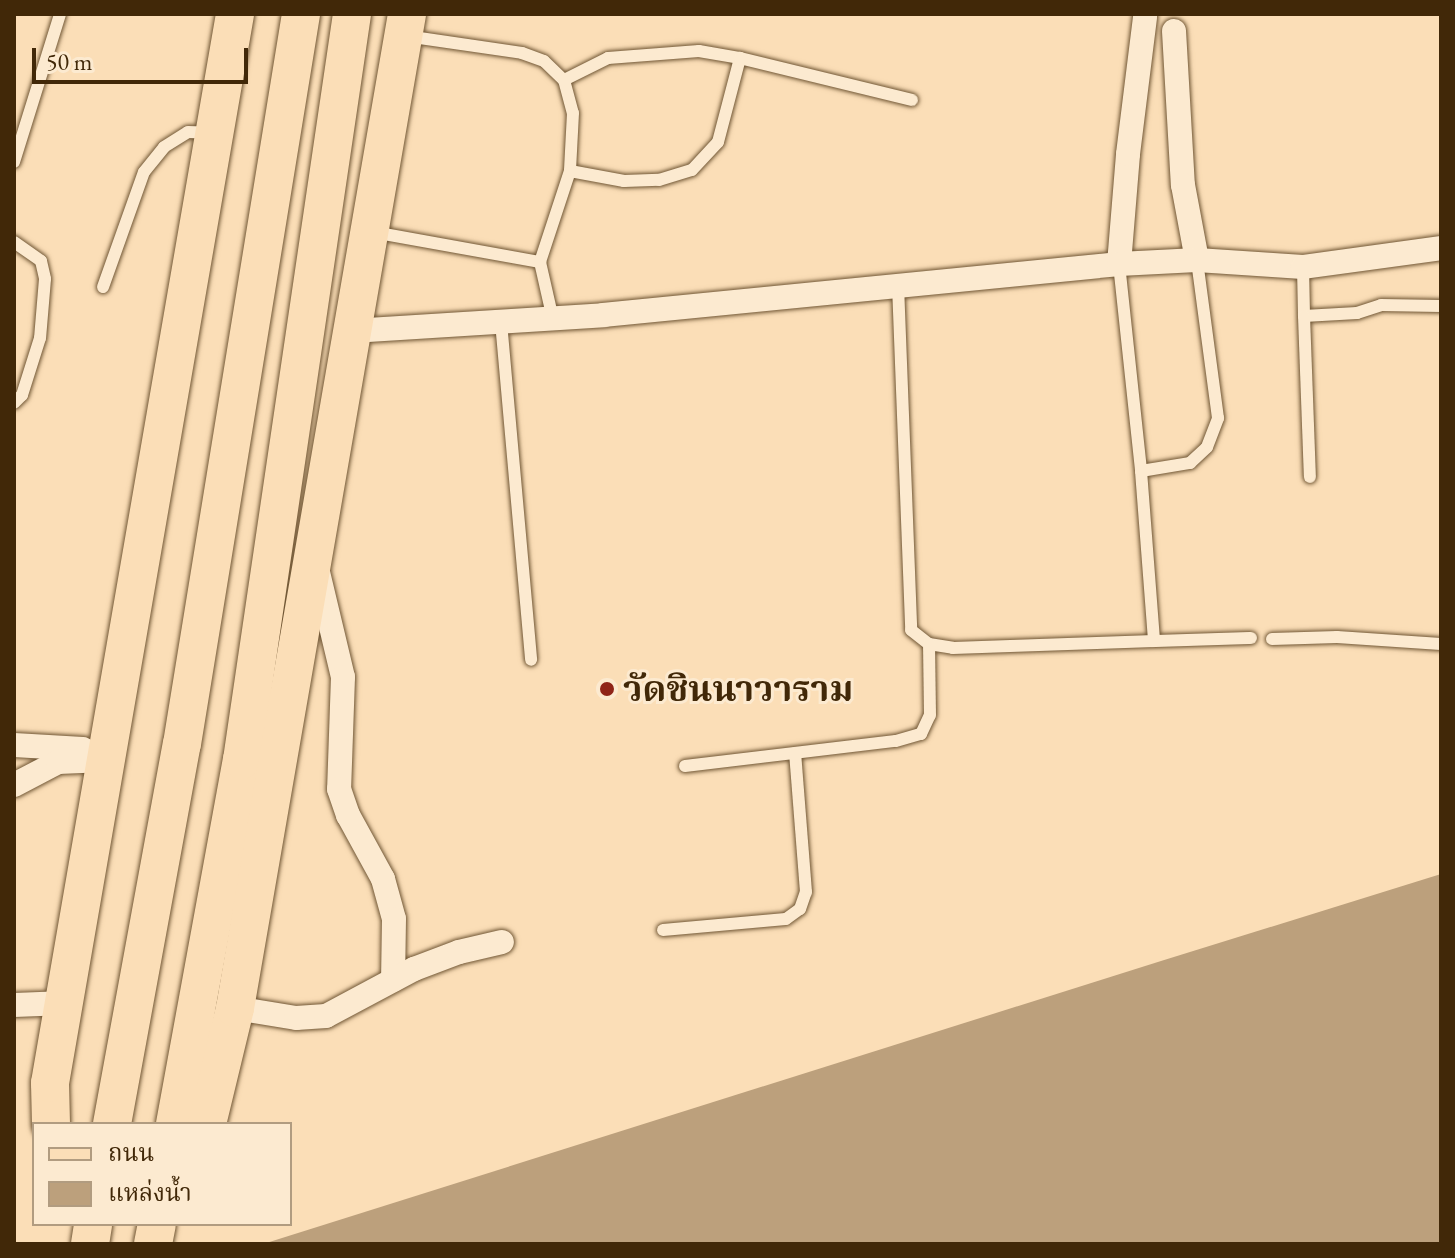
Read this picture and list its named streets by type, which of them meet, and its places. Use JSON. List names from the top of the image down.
{
  "places": ["วัดชินนาวาราม"],
  "legend": ["ถนน", "แหล่งน้ำ"],
  "scale_bar": "50 m"
}
